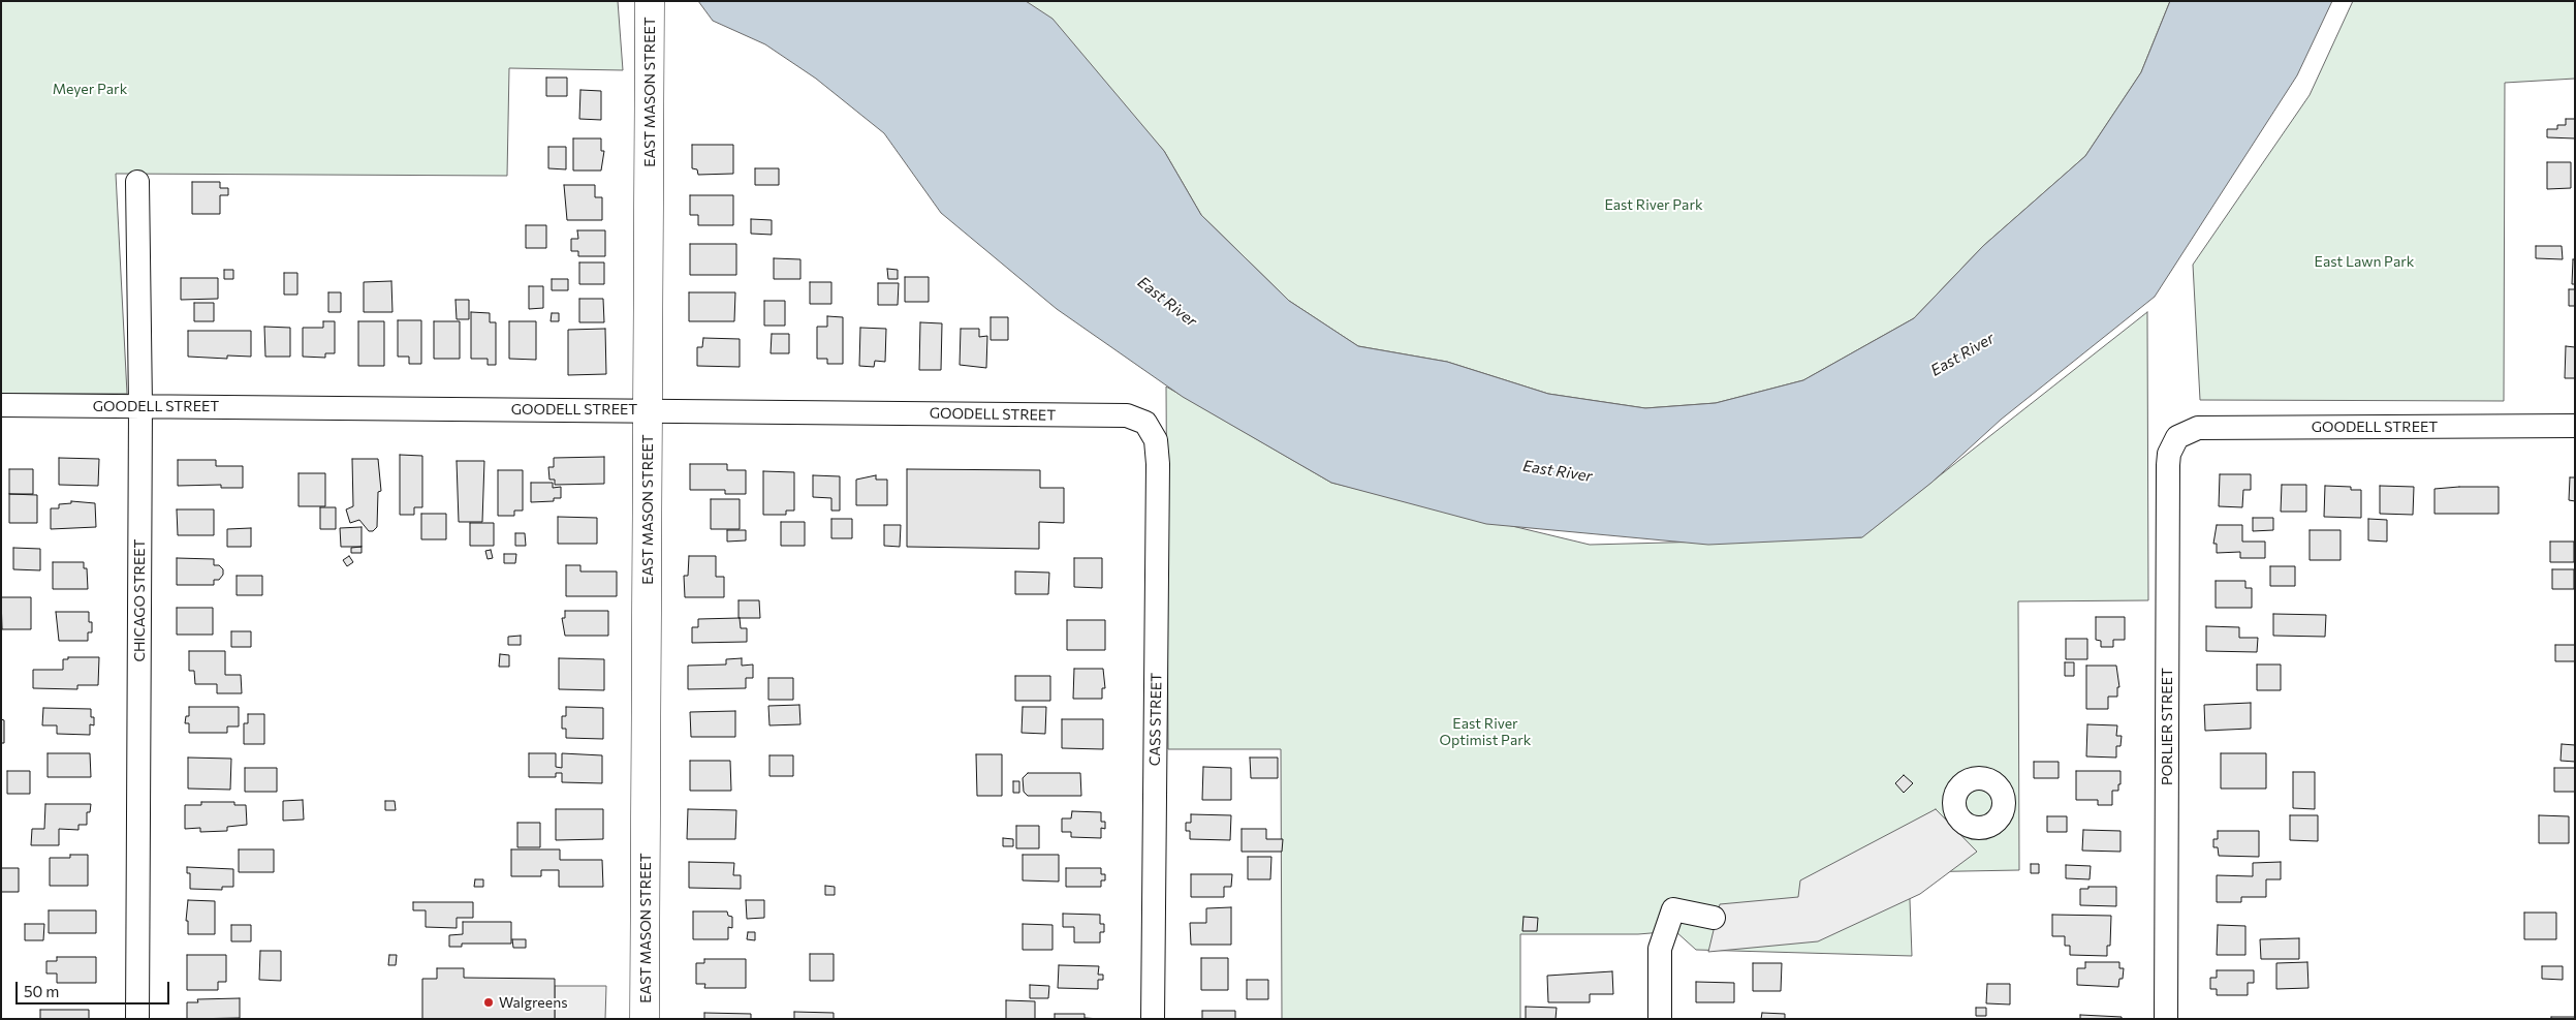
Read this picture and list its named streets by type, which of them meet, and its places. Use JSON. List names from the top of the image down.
{
  "streets": {
    "main road": ["EAST MASON STREET"],
    "street": [
      "GOODELL STREET",
      "CHICAGO STREET",
      "CASS STREET",
      "PORLIER STREET"
    ]
  },
  "crossings": [
    ["EAST MASON STREET", "GOODELL STREET"],
    ["GOODELL STREET", "CHICAGO STREET"],
    ["GOODELL STREET", "CASS STREET"],
    ["GOODELL STREET", "PORLIER STREET"]
  ],
  "water": ["East River"],
  "parks": [
    "Meyer Park",
    "East River Park",
    "East Lawn Park",
    "East River Optimist Park"
  ],
  "places": ["Walgreens"],
  "scale_bar": "50 m"
}
